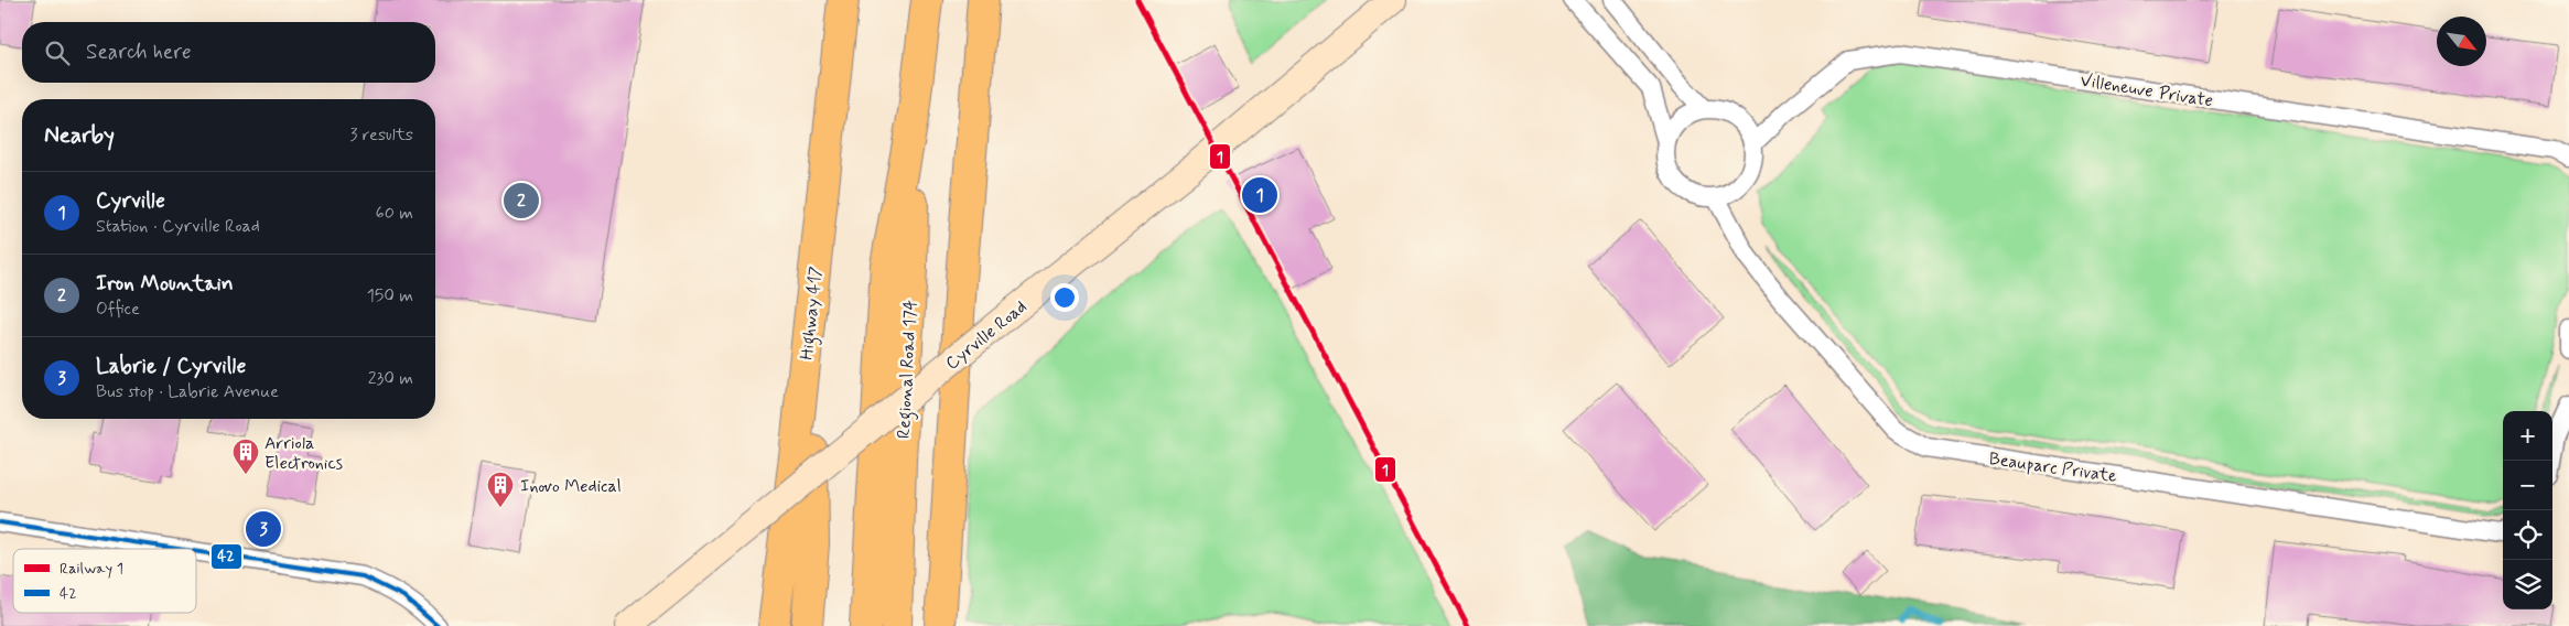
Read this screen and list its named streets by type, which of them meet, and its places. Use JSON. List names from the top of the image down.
{
  "streets": {
    "highway": ["Highway 417", "Regional Road 174"],
    "main road": ["Cyrville Road"],
    "street": ["Villeneuve Private", "Beauparc Private"]
  },
  "crossings": [
    ["Villeneuve Private", "Beauparc Private"]
  ],
  "places": {
    "building": ["Arriola Electronics", "Inovo Medical"]
  },
  "lines": ["rail line 1", "transit line 42"],
  "legend": ["Railway 1", "42"],
  "north": "bottom right",
  "page": {
    "search": "Search here",
    "heading": ["Nearby", "3 results"],
    "list": [
      {
        "mark": "1",
        "name": "Cyrville",
        "note": "Station · Cyrville Road",
        "value": "60 m"
      },
      {
        "mark": "2",
        "name": "Iron Mountain",
        "note": "Office",
        "value": "150 m"
      },
      {
        "mark": "3",
        "name": "Labrie / Cyrville",
        "note": "Bus stop · Labrie Avenue",
        "value": "230 m"
      }
    ],
    "pins": ["1", "2", "3"],
    "map_buttons": ["+", "−"]
  }
}
